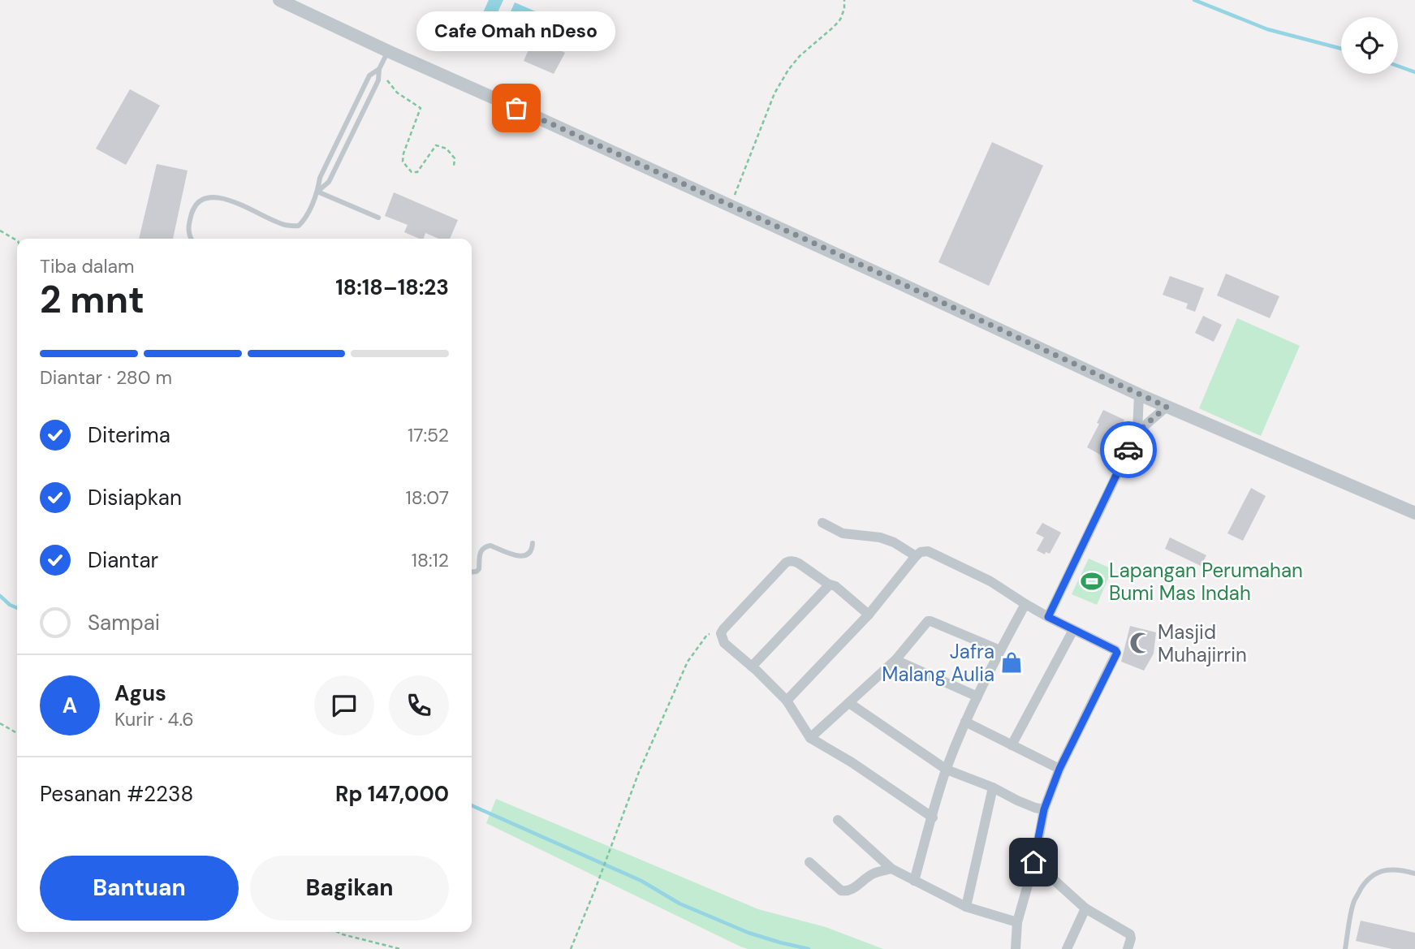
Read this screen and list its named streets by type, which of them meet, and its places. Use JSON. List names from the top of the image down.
{
  "places": {
    "other": ["Cafe Omah nDeso"],
    "sports": ["Lapangan Perumahan Bumi Mas Indah"],
    "mosque": ["Masjid Muhajirrin"],
    "shop": ["Jafra Malang Aulia"]
  },
  "page": {
    "bubble": "Cafe Omah nDeso",
    "heading": ["2 mnt", "Tiba dalam", "18:18–18:23"],
    "panel": [
      "Agus",
      "Kurir · 4.6",
      "Pesanan #2238",
      "Rp 147,000"
    ],
    "bar": "Diantar · 280 m",
    "list": [
      ["Diterima", "17:52"],
      ["Disiapkan", "18:07"],
      ["Diantar", "18:12"],
      "Sampai"
    ],
    "round": "A",
    "buttons": ["Bantuan", "Bagikan"]
  }
}
